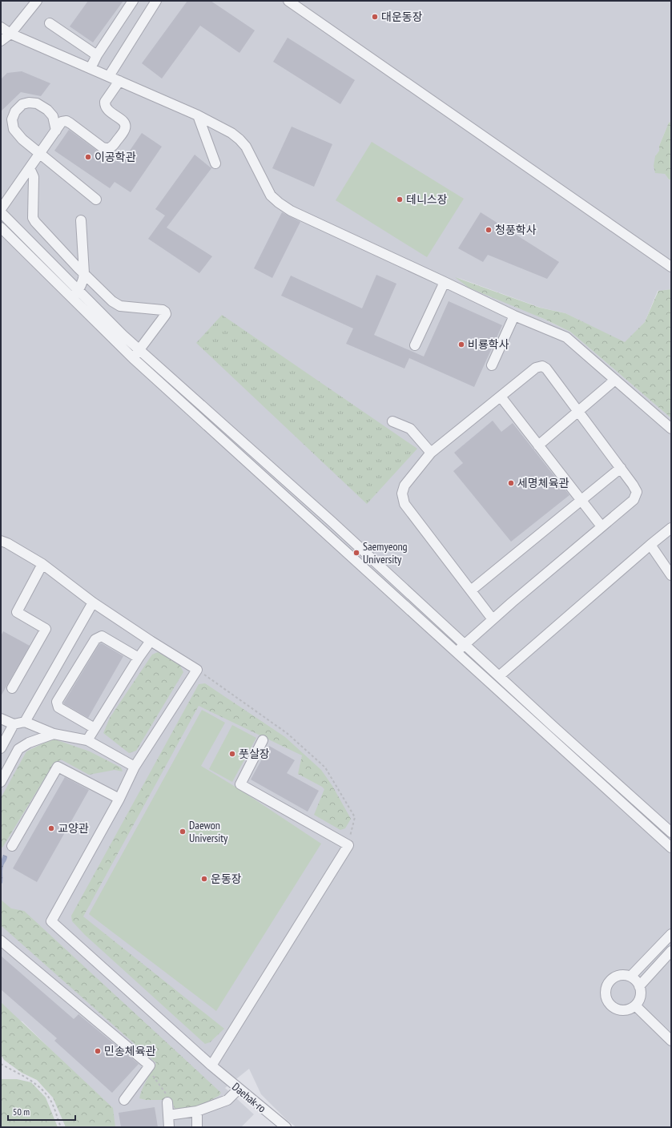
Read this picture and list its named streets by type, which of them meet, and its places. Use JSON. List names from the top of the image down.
{
  "streets": {
    "street": ["Daehak-ro"]
  },
  "places": [
    "대운동장",
    "이공학관",
    "테니스장",
    "청풍학사",
    "비룡학사",
    "세명체육관",
    "Saemyeong University",
    "풋살장",
    "교양관",
    "Daewon University",
    "운동장",
    "민송체육관"
  ],
  "scale_bar": "50 m"
}
